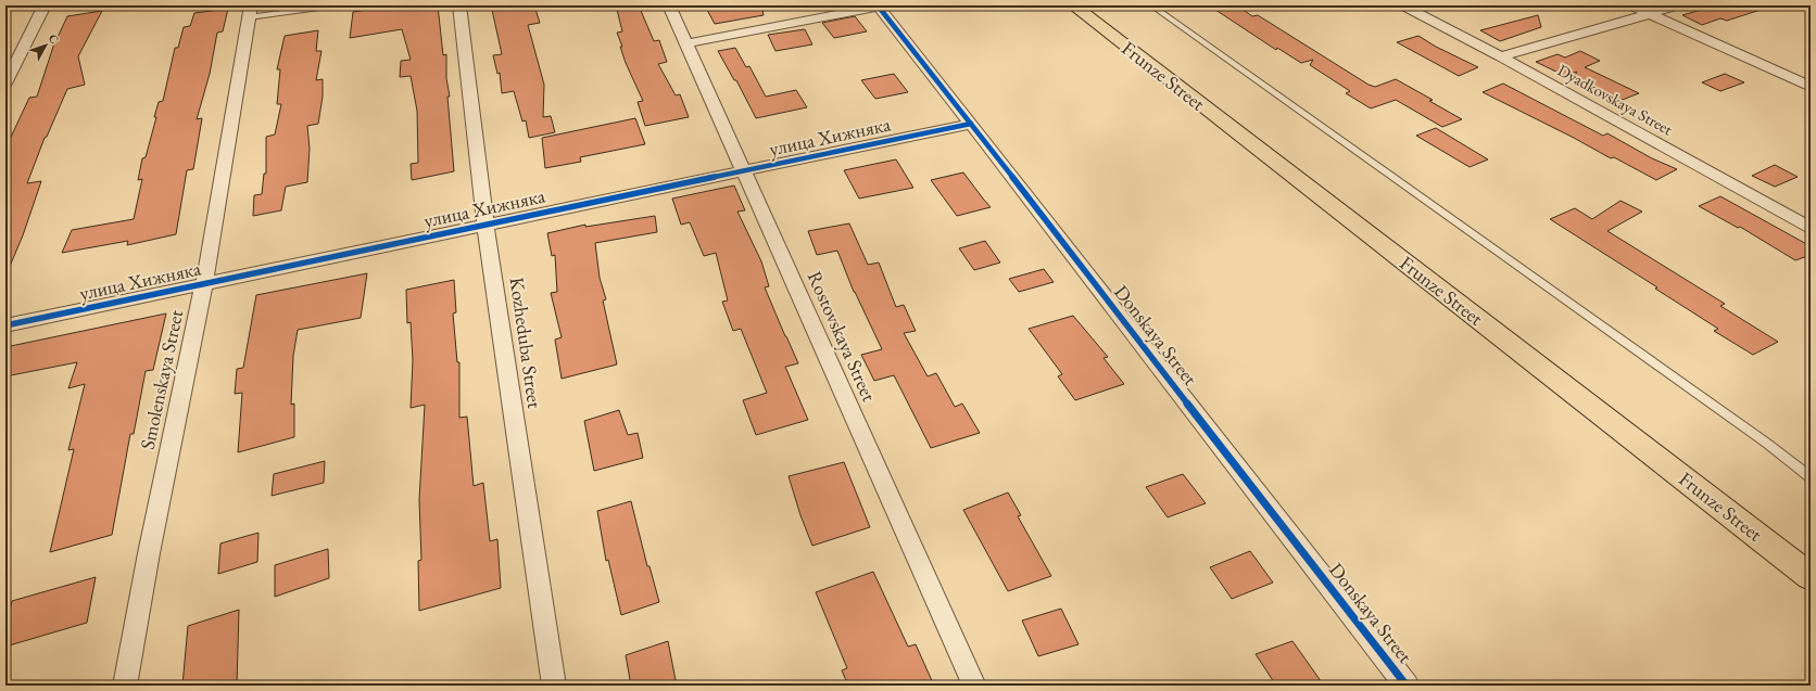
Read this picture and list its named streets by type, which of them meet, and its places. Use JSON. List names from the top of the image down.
{
  "streets": {
    "main road": ["Frunze Street"],
    "street": [
      "Dyadkovskaya Street",
      "улица Хижняка",
      "Donskaya Street",
      "Rostovskaya Street",
      "Kozheduba Street",
      "Smolenskaya Street"
    ]
  },
  "crossings": [
    ["улица Хижняка", "Donskaya Street"],
    ["улица Хижняка", "Rostovskaya Street"],
    ["улица Хижняка", "Kozheduba Street"],
    ["улица Хижняка", "Smolenskaya Street"]
  ],
  "north": "top right"
}
